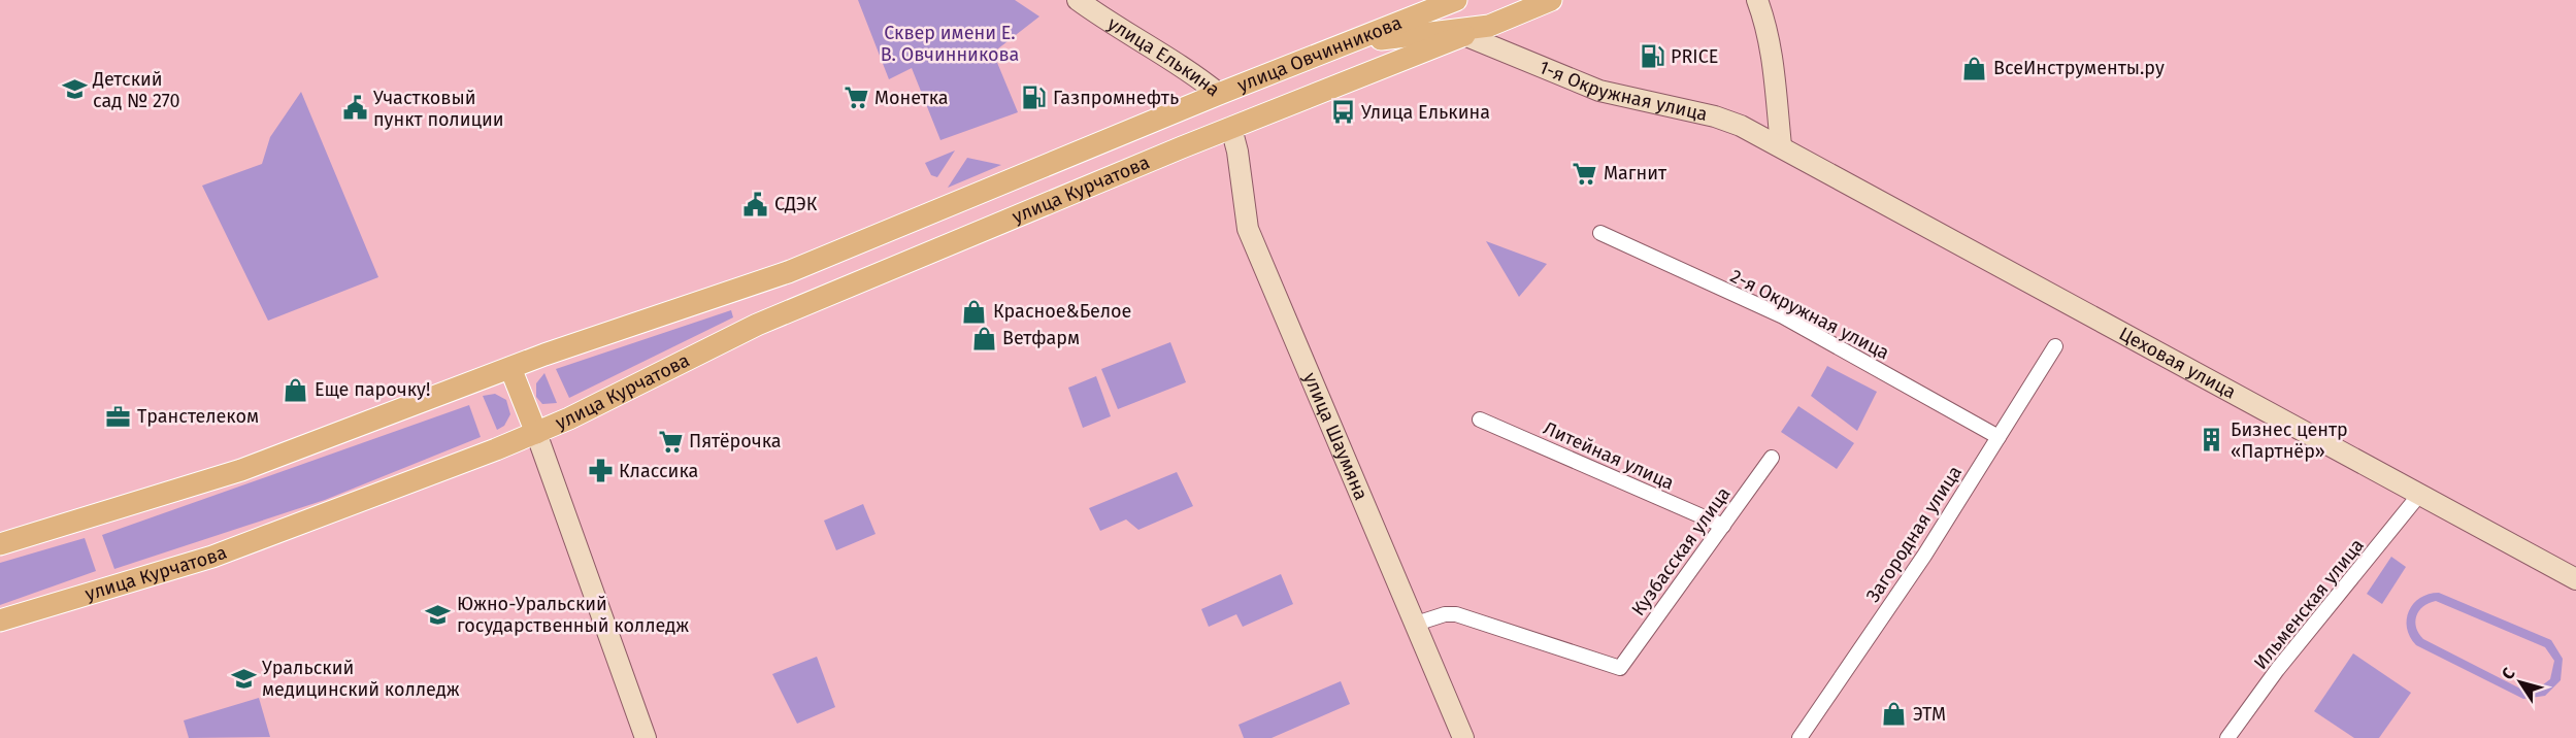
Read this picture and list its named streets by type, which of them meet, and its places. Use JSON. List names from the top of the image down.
{
  "streets": {
    "main road": [
      "улица Овчинникова",
      "улица Елькина",
      "1-я Окружная улица",
      "улица Курчатова",
      "Цеховая улица",
      "улица Шаумяна"
    ],
    "street": [
      "2-я Окружная улица",
      "Литейная улица",
      "Загородная улица",
      "Кузбасская улица",
      "Ильменская улица"
    ]
  },
  "crossings": [
    ["улица Овчинникова", "улица Елькина"],
    ["улица Овчинникова", "1-я Окружная улица"],
    ["улица Овчинникова", "улица Курчатова"],
    ["улица Овчинникова", "улица Шаумяна"],
    ["улица Елькина", "улица Курчатова"],
    ["улица Елькина", "улица Шаумяна"],
    ["1-я Окружная улица", "Цеховая улица"],
    ["улица Курчатова", "улица Шаумяна"],
    ["2-я Окружная улица", "Загородная улица"],
    ["Цеховая улица", "Ильменская улица"],
    ["улица Шаумяна", "Кузбасская улица"],
    ["Литейная улица", "Кузбасская улица"]
  ],
  "parks": ["Сквер имени Е. В. Овчинникова"],
  "places": {
    "fuel station": ["PRICE", "Газпромнефть"],
    "shop": [
      "ВсеИнструменты.ру",
      "Красное&Белое",
      "Ветфарм",
      "Еще парочку!",
      "ЭТМ"
    ],
    "school or university": ["Детский сад № 270", "Южно-Уральский государственный колледж", "Уральский медицинский колледж"],
    "supermarket": ["Монетка", "Магнит", "Пятёрочка"],
    "public building": ["Участковый пункт полиции", "СДЭК"],
    "bus stop": ["Улица Елькина"],
    "office": ["Транстелеком"],
    "building": ["Бизнес центр «Партнёр»"],
    "pharmacy": ["Классика"]
  },
  "north": "top left"
}
